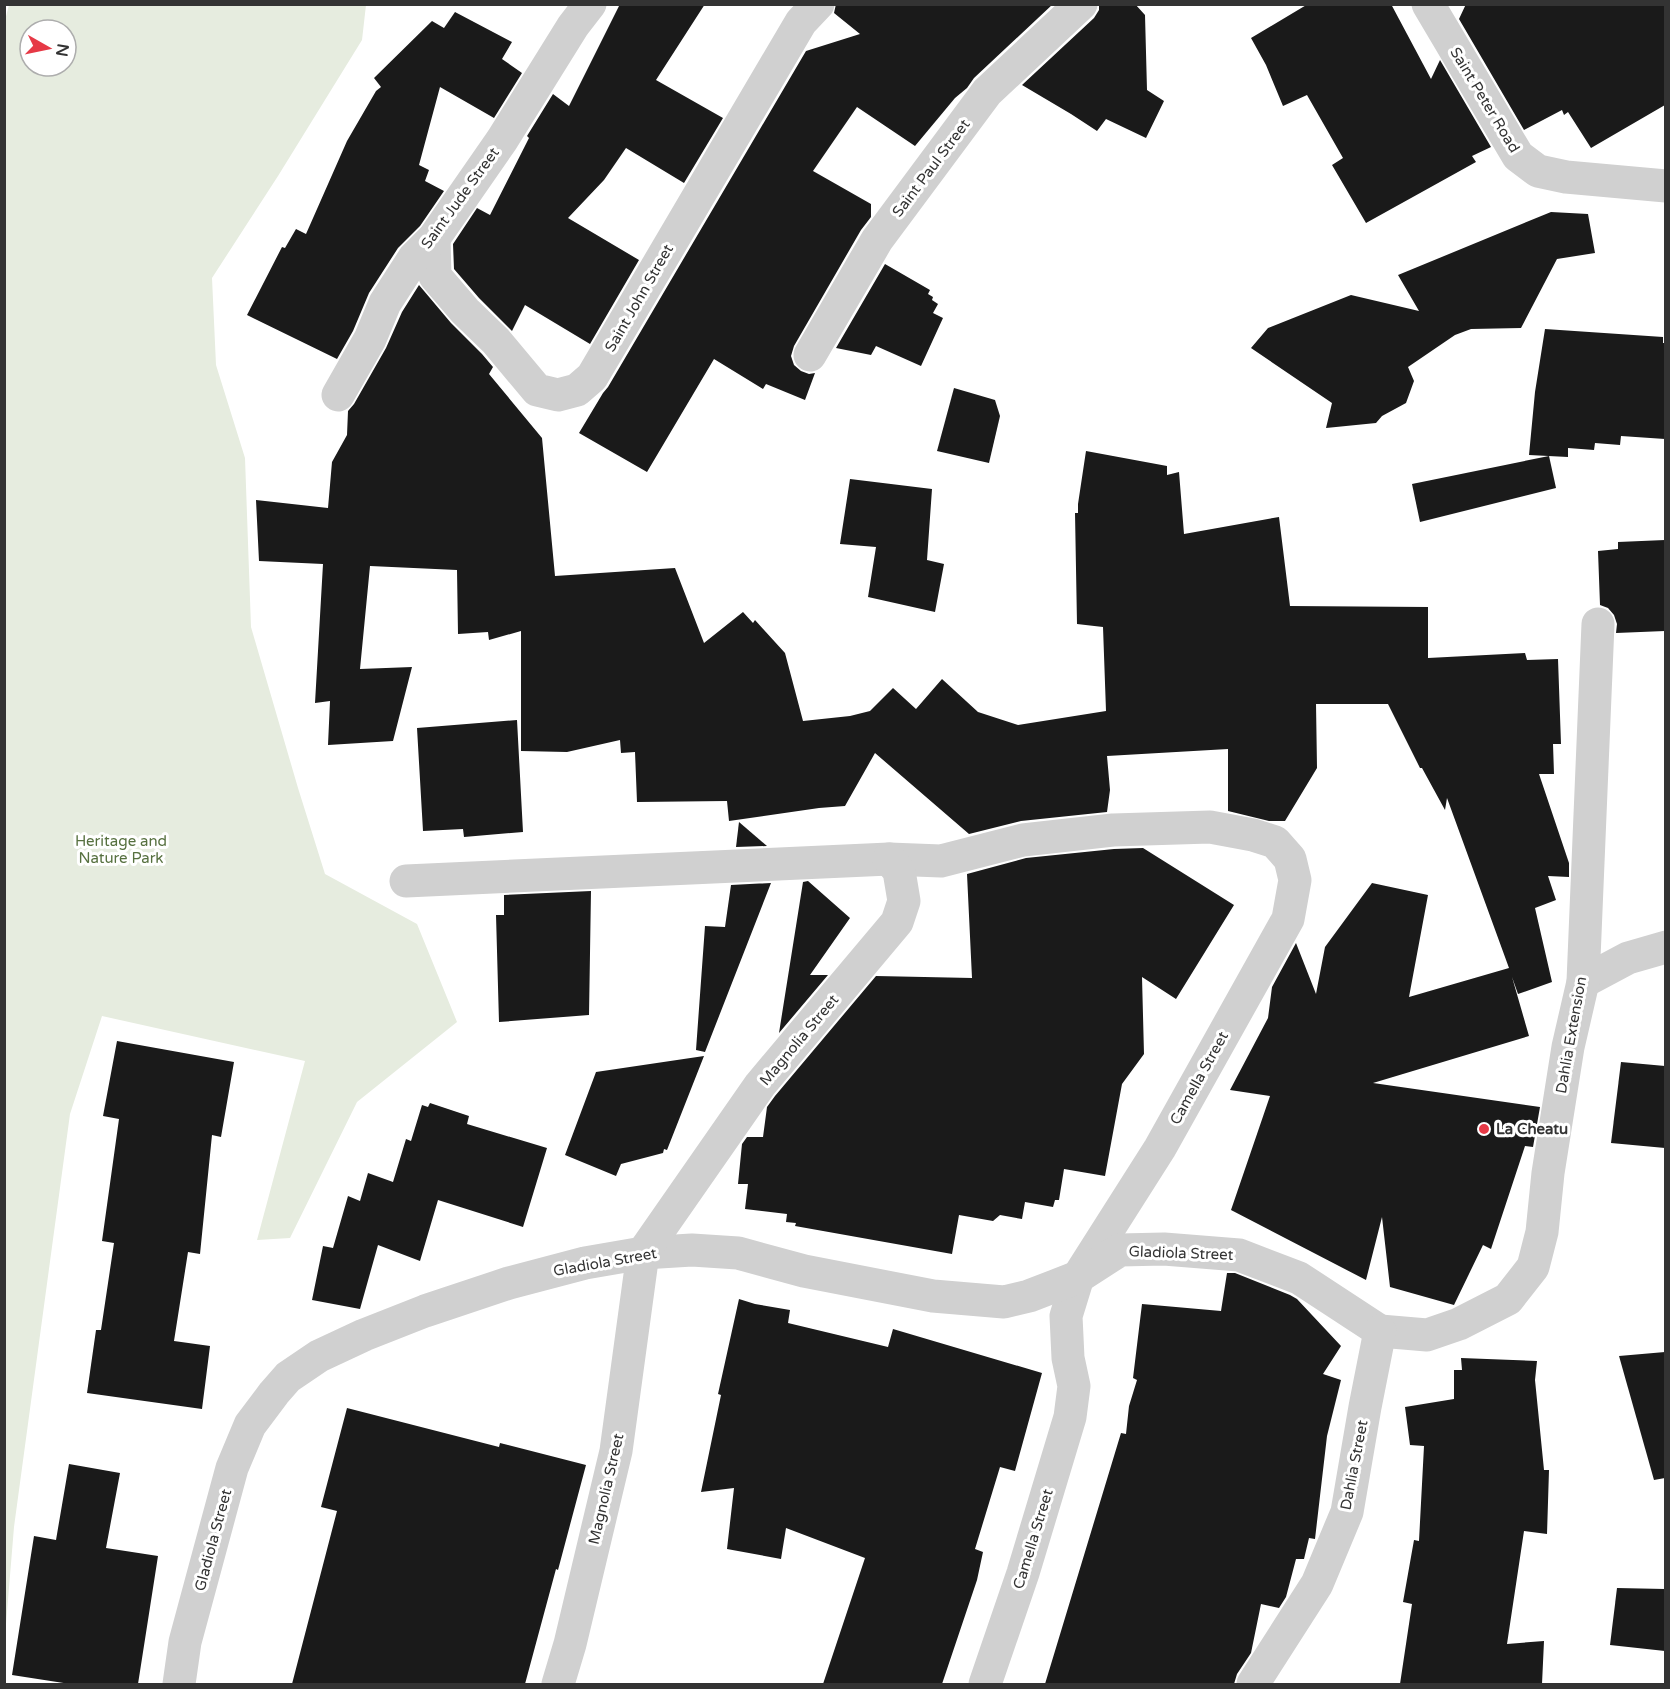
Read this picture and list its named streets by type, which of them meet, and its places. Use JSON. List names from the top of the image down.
{
  "streets": {
    "street": [
      "Saint Peter Road",
      "Saint Paul Street",
      "Saint Jude Street",
      "Saint John Street",
      "Dahlia Extension",
      "Magnolia Street",
      "Camella Street",
      "Gladiola Street",
      "Dahlia Street"
    ]
  },
  "crossings": [
    ["Saint Jude Street", "Saint John Street"],
    ["Dahlia Extension", "Gladiola Street"],
    ["Dahlia Extension", "Dahlia Street"],
    ["Magnolia Street", "Camella Street"],
    ["Magnolia Street", "Gladiola Street"],
    ["Camella Street", "Gladiola Street"],
    ["Gladiola Street", "Dahlia Street"]
  ],
  "parks": ["Heritage and Nature Park"],
  "places": ["La Cheatu"],
  "north": "right"
}
